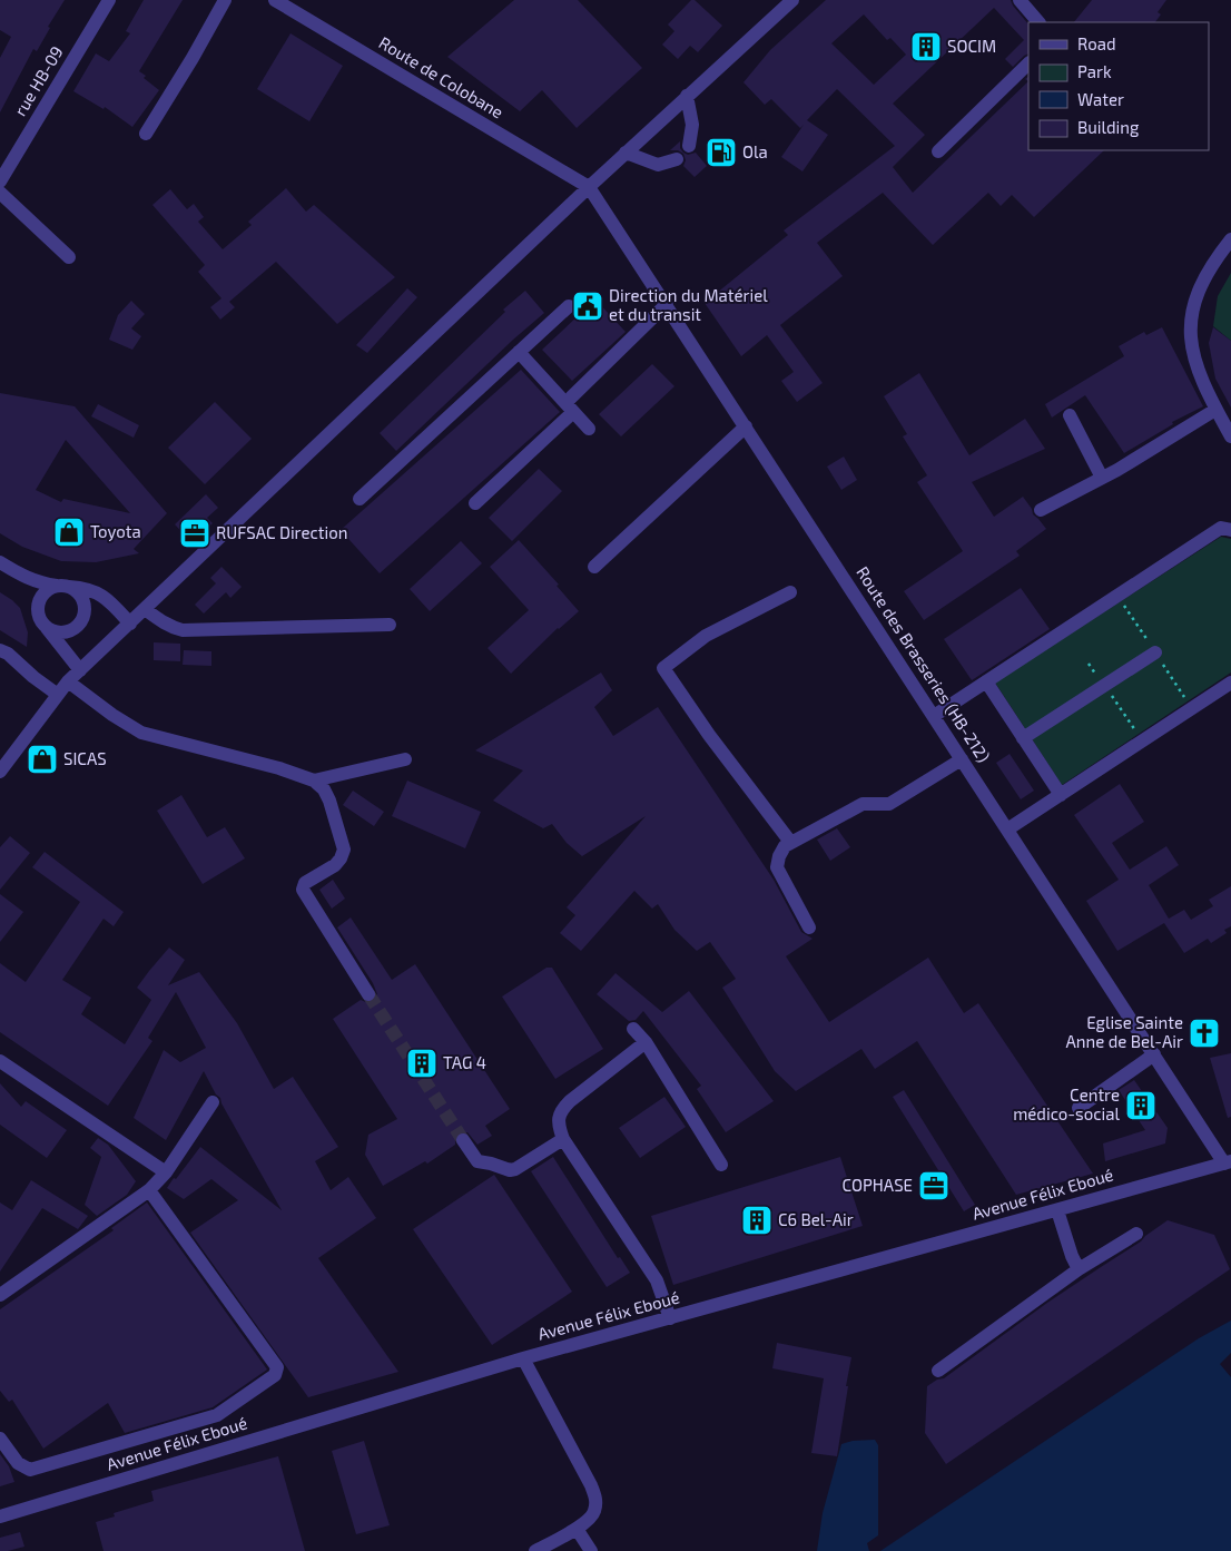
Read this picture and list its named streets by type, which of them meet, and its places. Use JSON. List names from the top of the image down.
{
  "streets": {
    "street": [
      "Route de Colobane",
      "rue HB-09",
      "Route des Brasseries (HB-212)",
      "Avenue Félix Eboué"
    ]
  },
  "crossings": [
    ["Route de Colobane", "Route des Brasseries (HB-212)"],
    ["Route des Brasseries (HB-212)", "Avenue Félix Eboué"]
  ],
  "places": {
    "building": [
      "SOCIM",
      "TAG 4",
      "Centre médico-social",
      "C6 Bel-Air"
    ],
    "fuel station": ["Ola"],
    "public building": ["Direction du Matériel et du transit"],
    "shop": ["Toyota", "SICAS"],
    "office": ["RUFSAC Direction", "COPHASE"],
    "church": ["Eglise Sainte Anne de Bel-Air"]
  },
  "legend": [
    "Road",
    "Park",
    "Water",
    "Building"
  ]
}
